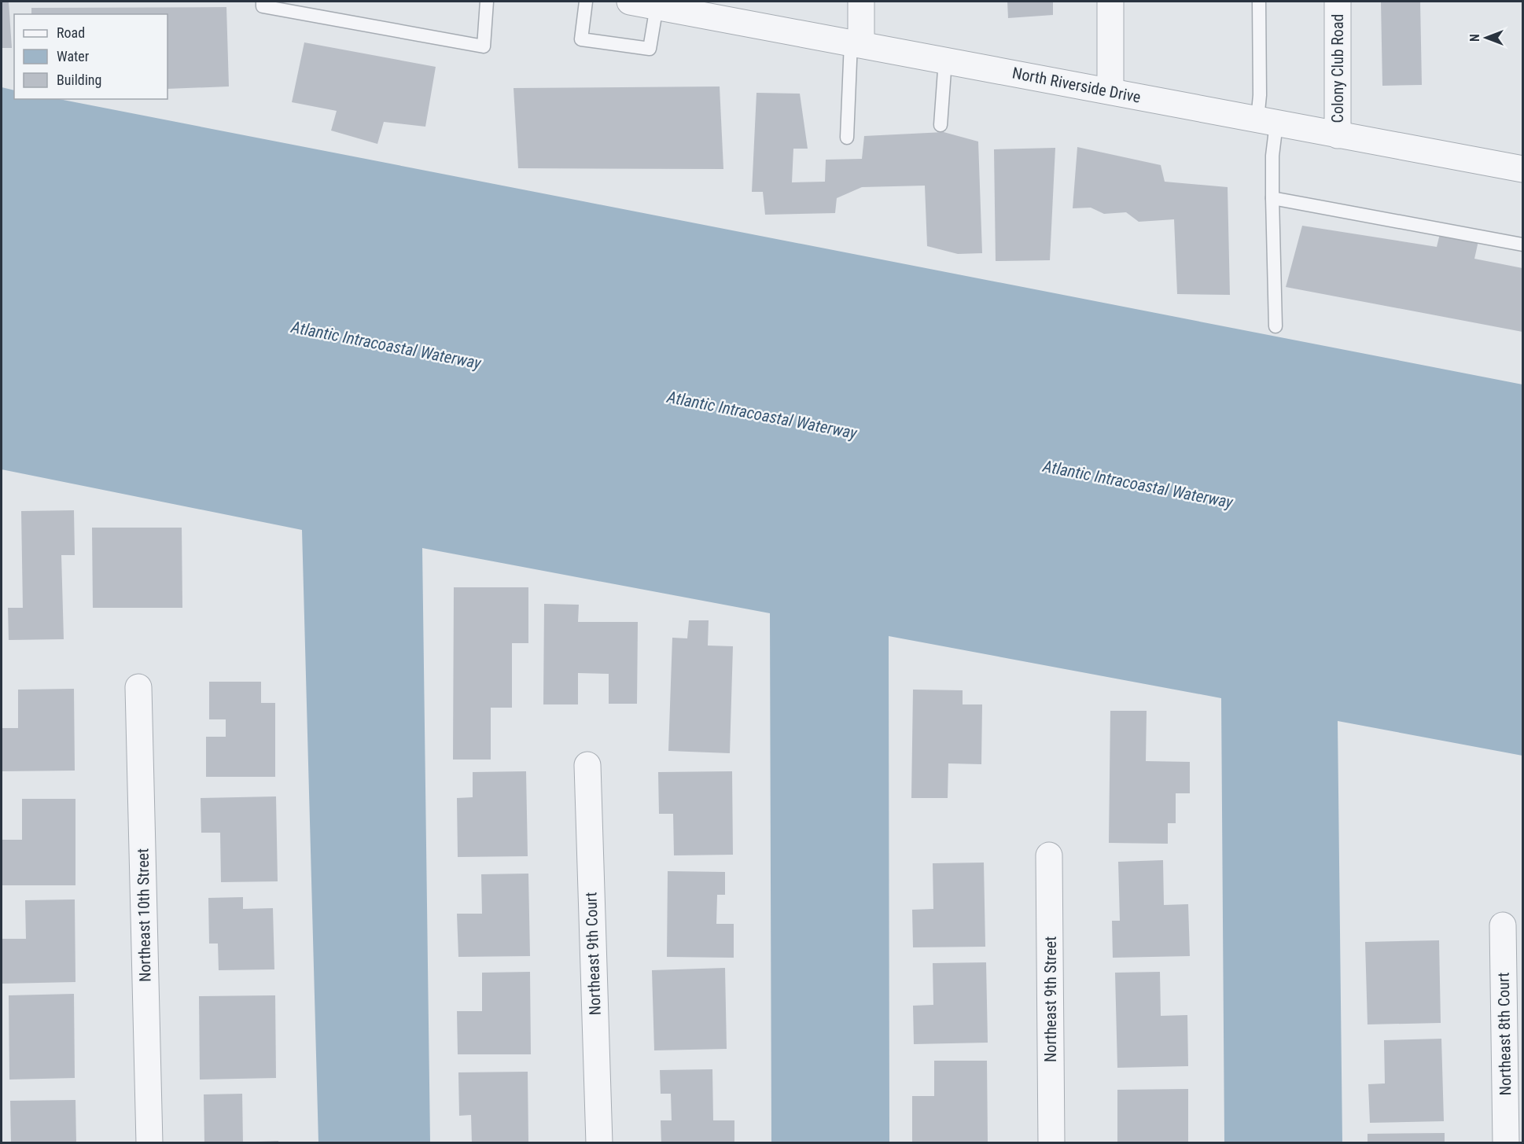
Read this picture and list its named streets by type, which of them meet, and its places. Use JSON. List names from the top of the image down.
{
  "streets": {
    "street": [
      "Colony Club Road",
      "North Riverside Drive",
      "Northeast 10th Street",
      "Northeast 9th Court",
      "Northeast 9th Street",
      "Northeast 8th Court"
    ]
  },
  "crossings": [
    ["Colony Club Road", "North Riverside Drive"]
  ],
  "water": ["Atlantic Intracoastal Waterway"],
  "legend": ["Road", "Water", "Building"],
  "north": "left"
}
